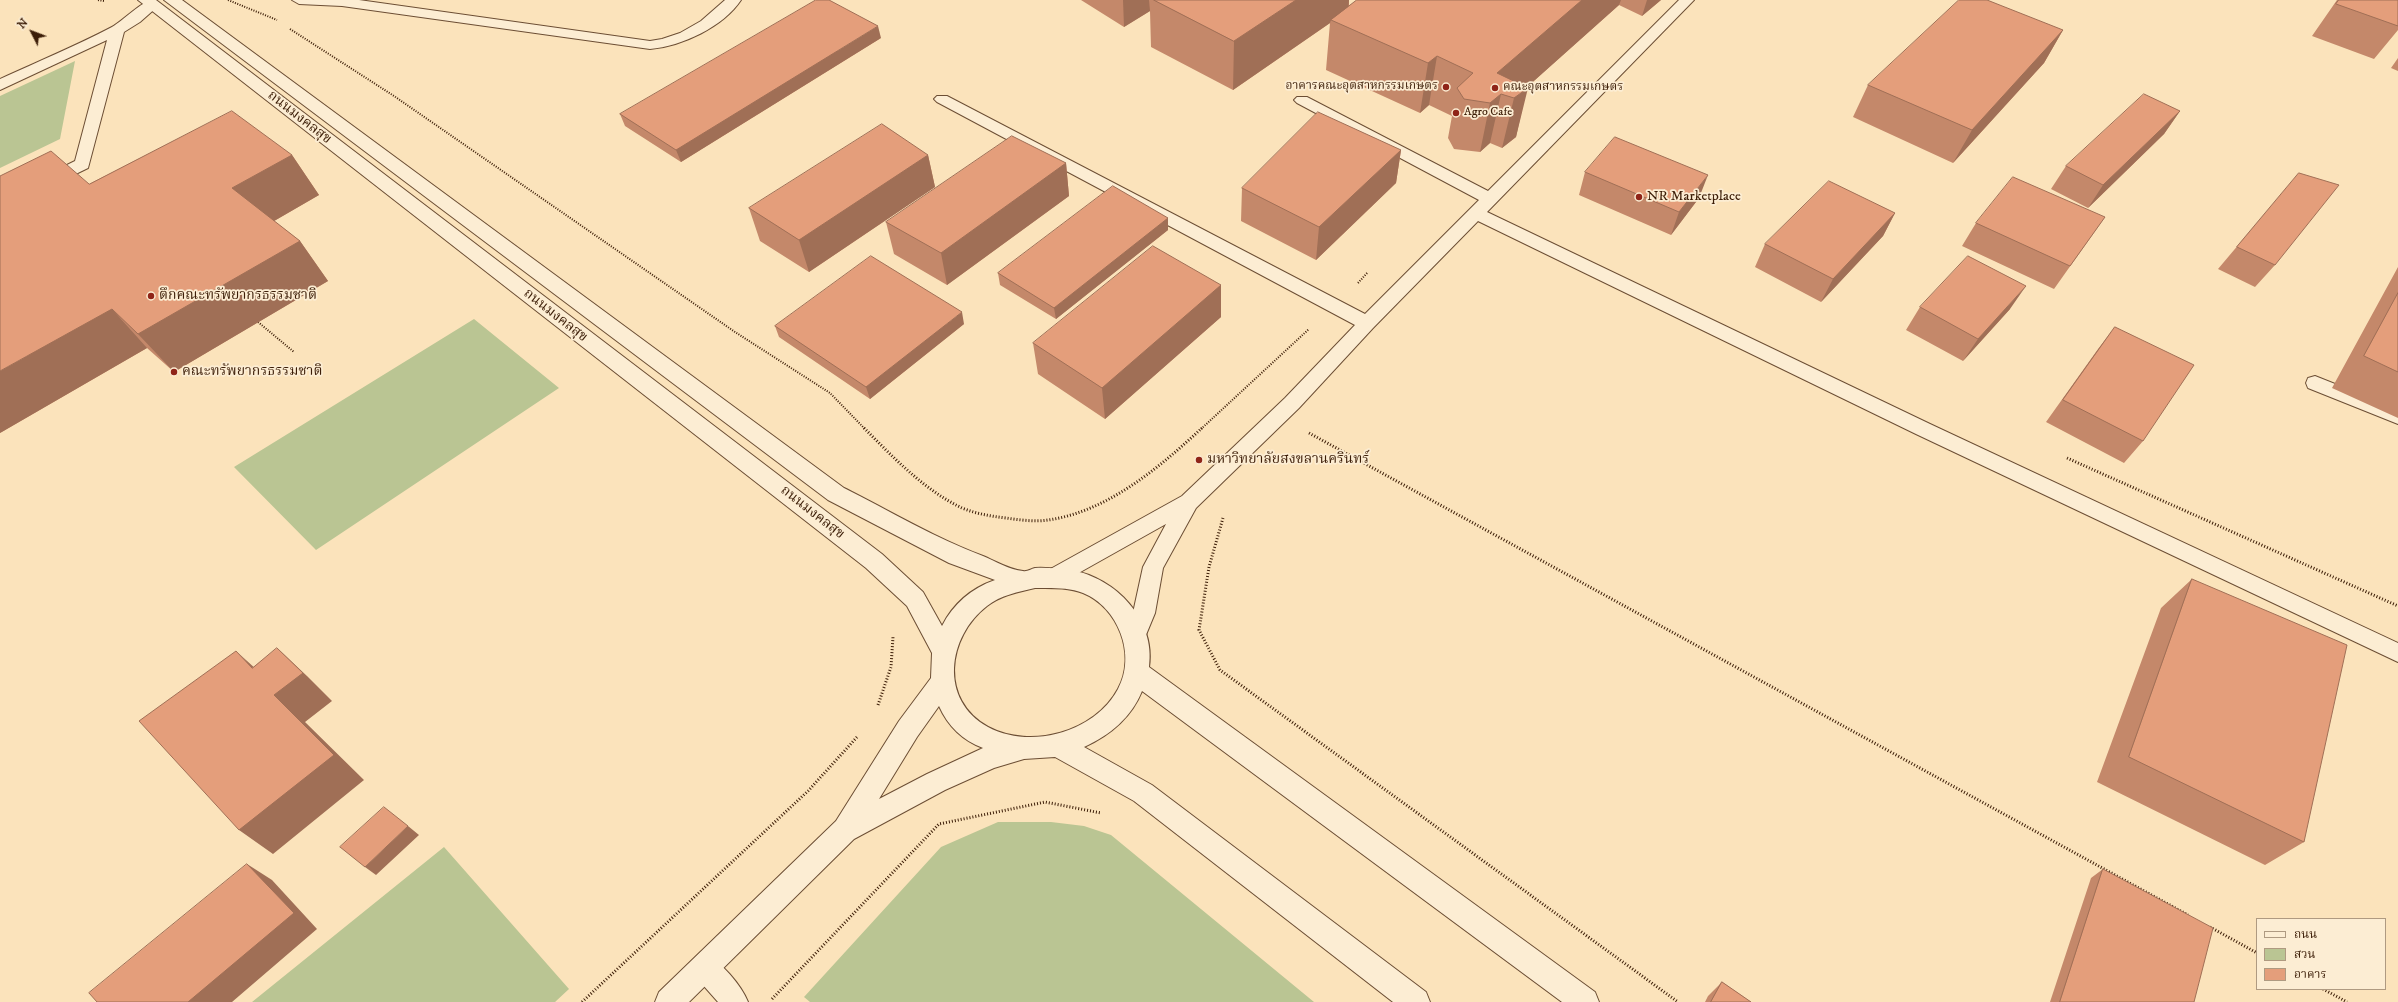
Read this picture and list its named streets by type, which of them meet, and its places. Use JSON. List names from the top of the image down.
{
  "streets": {
    "street": ["ถนนมงคลสุข"]
  },
  "places": [
    "อาคารคณะอุตสาหกรรมเกษตร",
    "คณะอุตสาหกรรมเกษตร",
    "Agro Cafe",
    "NR Marketplace",
    "ตึกคณะทรัพยากรธรรมชาติ",
    "คณะทรัพยากรธรรมชาติ",
    "มหาวิทยาลัยสงขลานครินทร์"
  ],
  "legend": ["ถนน", "สวน", "อาคาร"],
  "north": "top left"
}
